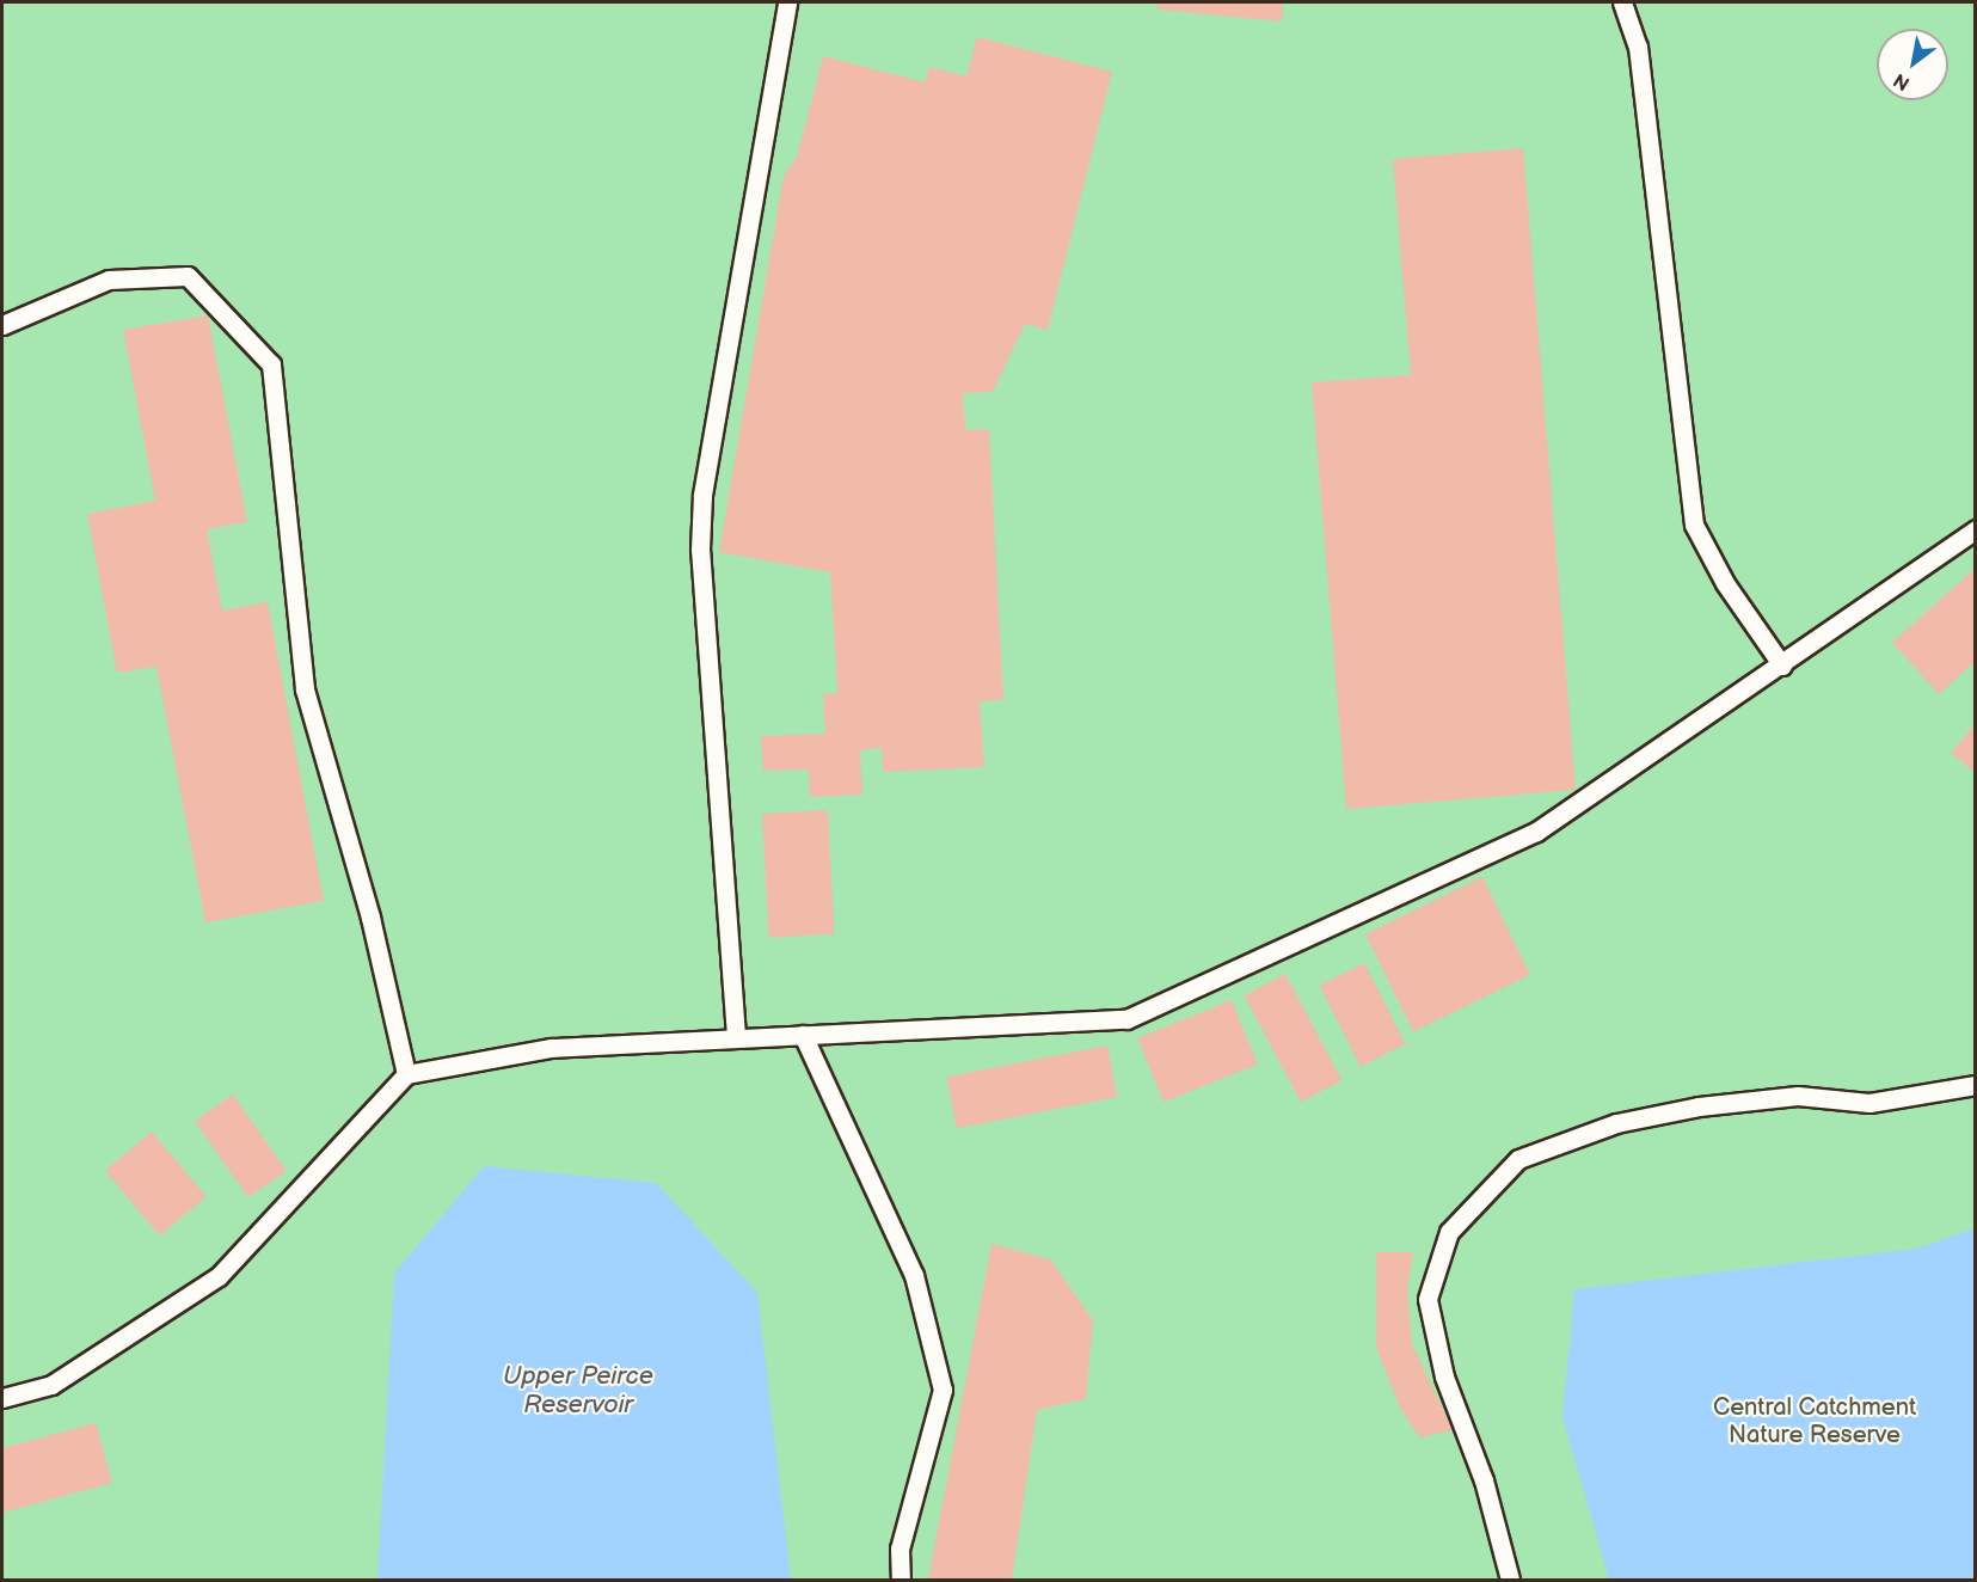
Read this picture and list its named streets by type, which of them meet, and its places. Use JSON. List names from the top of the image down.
{
  "water": ["Upper Peirce Reservoir"],
  "parks": ["Central Catchment Nature Reserve"],
  "north": "bottom left"
}
